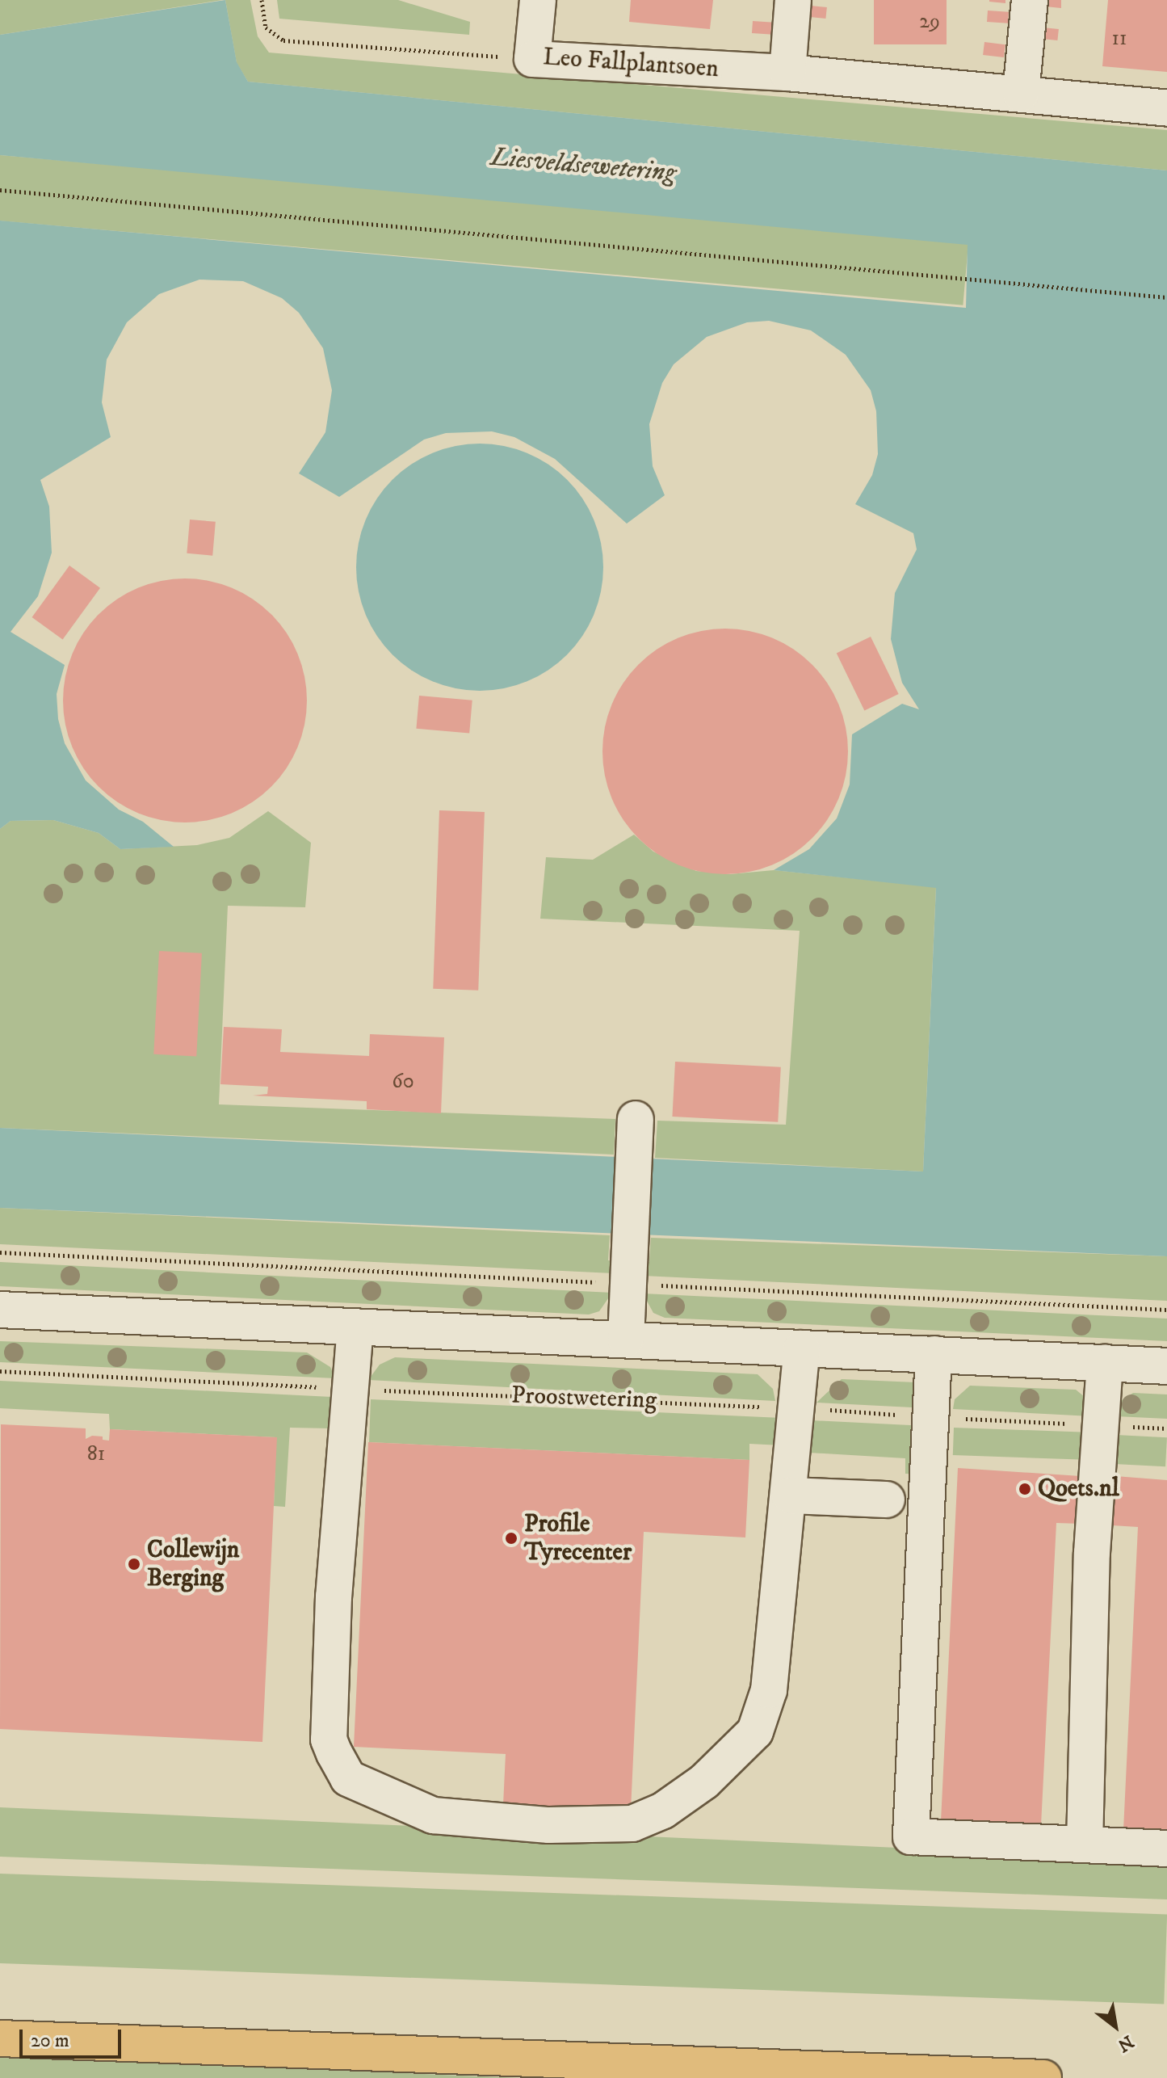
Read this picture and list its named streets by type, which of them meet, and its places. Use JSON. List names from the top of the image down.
{
  "streets": {
    "street": ["Leo Fallplantsoen"],
    "path": ["Proostwetering"]
  },
  "water": ["Liesveldsewetering"],
  "places": ["Qoets.nl", "Profile Tyrecenter", "Collewijn Berging"],
  "house_numbers": [
    "29",
    "11",
    "60",
    "81"
  ],
  "scale_bar": "20 m",
  "north": "bottom right"
}
